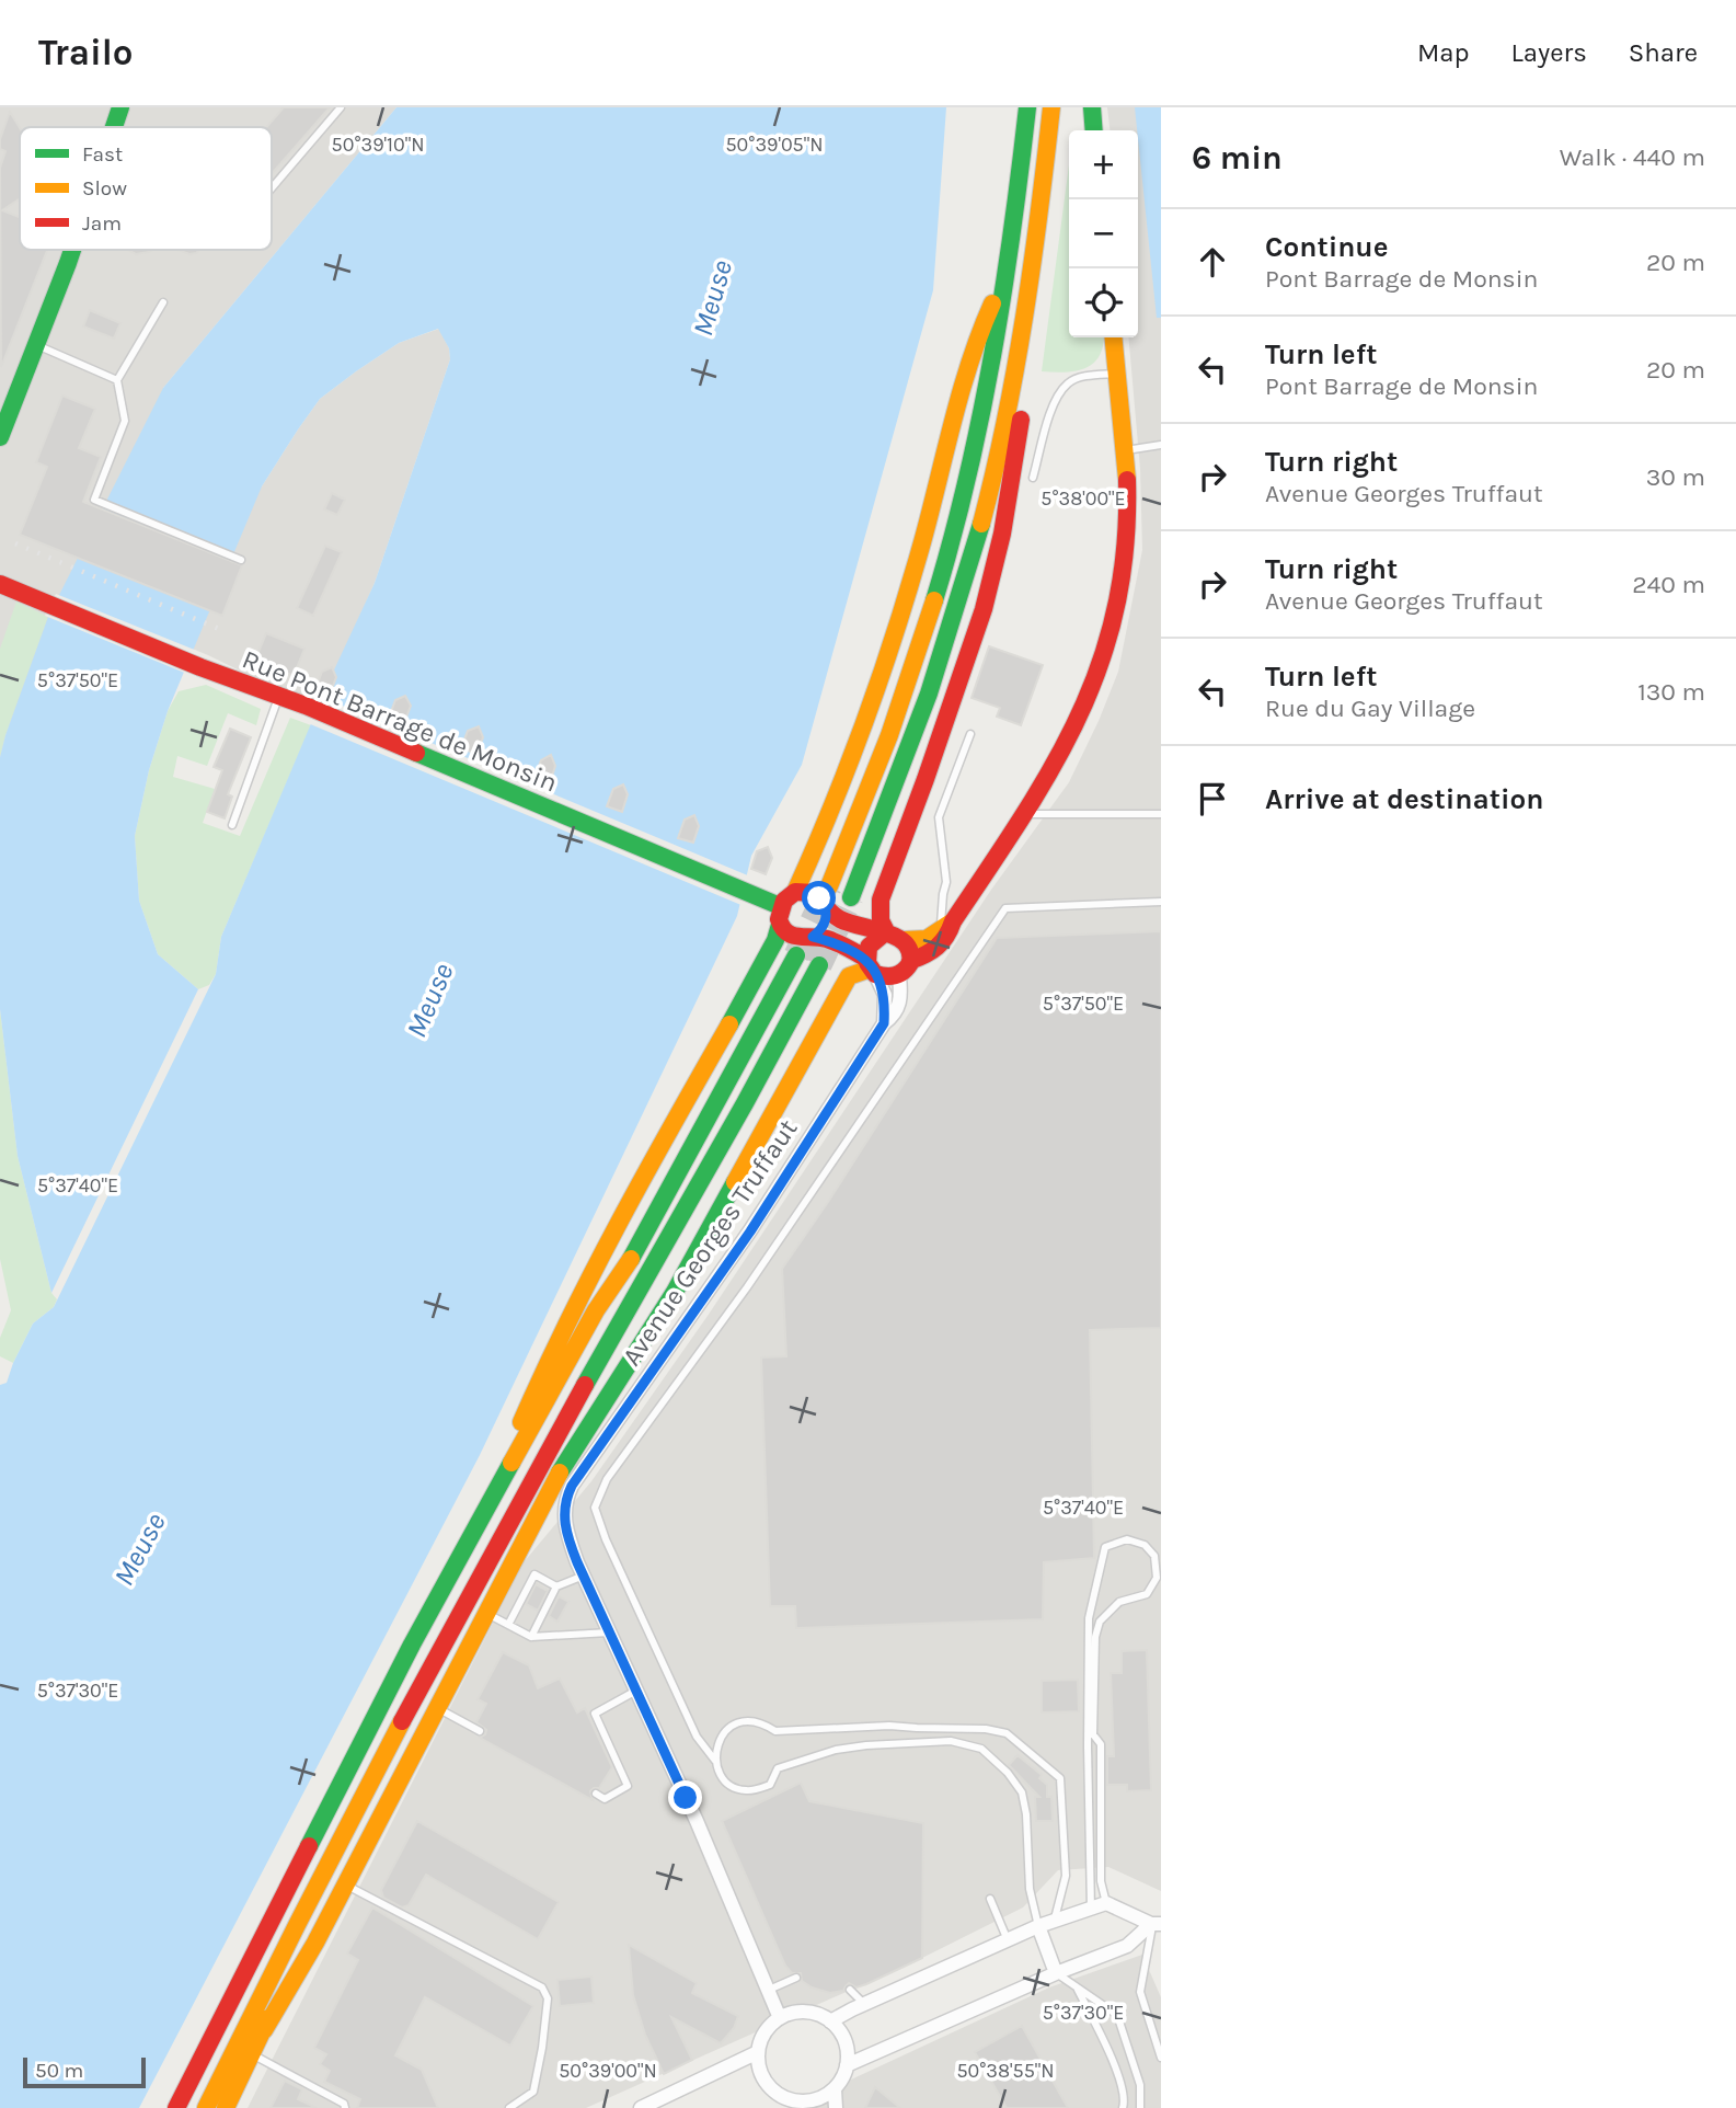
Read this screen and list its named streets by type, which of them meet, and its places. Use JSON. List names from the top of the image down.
{
  "streets": {
    "main road": ["Rue Pont Barrage de Monsin"],
    "street": ["Avenue Georges Truffaut"]
  },
  "water": ["Meuse"],
  "legend": ["Fast", "Slow", "Jam"],
  "scale_bar": "50 m",
  "page": {
    "header": "Trailo",
    "nav": ["Map", "Layers", "Share"],
    "heading": ["6 min", "Walk · 440 m"],
    "map_buttons": ["+", "−"],
    "list": [
      ["Continue", "Pont Barrage de Monsin", "20 m"],
      ["Turn left", "Pont Barrage de Monsin", "20 m"],
      ["Turn right", "Avenue Georges Truffaut", "30 m"],
      ["Turn right", "Avenue Georges Truffaut", "240 m"],
      ["Turn left", "Rue du Gay Village", "130 m"],
      "Arrive at destination"
    ],
    "scale": "50 m"
  },
  "coordinates": [
    "50°39'10\"N",
    "50°39'05\"N",
    "5°38'00\"E",
    "5°37'50\"E",
    "5°37'40\"E",
    "5°37'30\"E",
    "50°39'00\"N",
    "50°38'55\"N"
  ]
}
